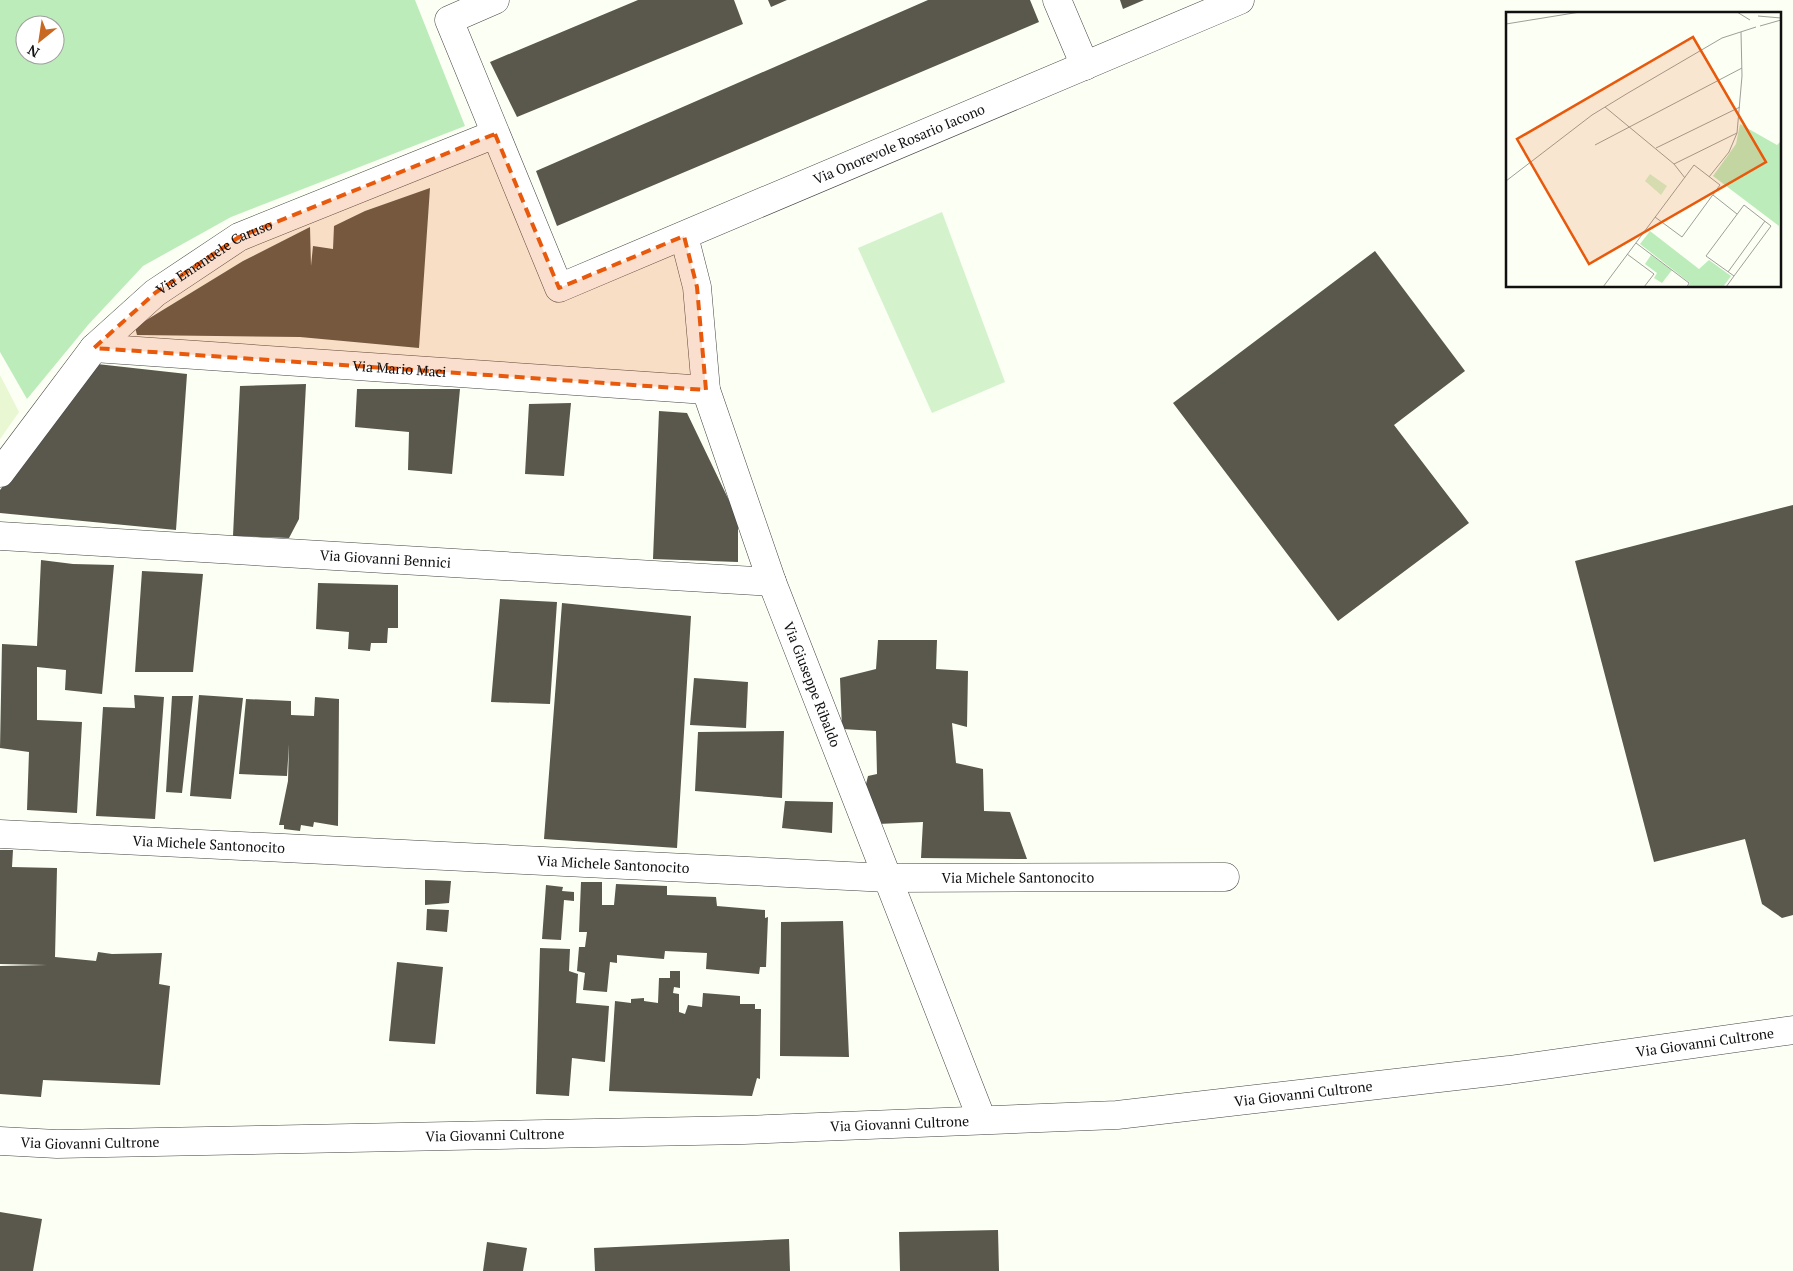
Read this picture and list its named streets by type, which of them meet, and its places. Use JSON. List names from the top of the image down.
{
  "streets": {
    "street": [
      "Via Onorevole Rosario Iacono",
      "Via Emanuele Caruso",
      "Via Mario Maci",
      "Via Giovanni Bennici",
      "Via Giuseppe Ribaldo",
      "Via Michele Santonocito",
      "Via Giovanni Cultrone"
    ]
  },
  "crossings": [
    ["Via Onorevole Rosario Iacono", "Via Emanuele Caruso"],
    ["Via Onorevole Rosario Iacono", "Via Giuseppe Ribaldo"],
    ["Via Emanuele Caruso", "Via Mario Maci"],
    ["Via Mario Maci", "Via Giuseppe Ribaldo"],
    ["Via Giovanni Bennici", "Via Giuseppe Ribaldo"],
    ["Via Giuseppe Ribaldo", "Via Michele Santonocito"],
    ["Via Giuseppe Ribaldo", "Via Giovanni Cultrone"]
  ],
  "north": "bottom left"
}
